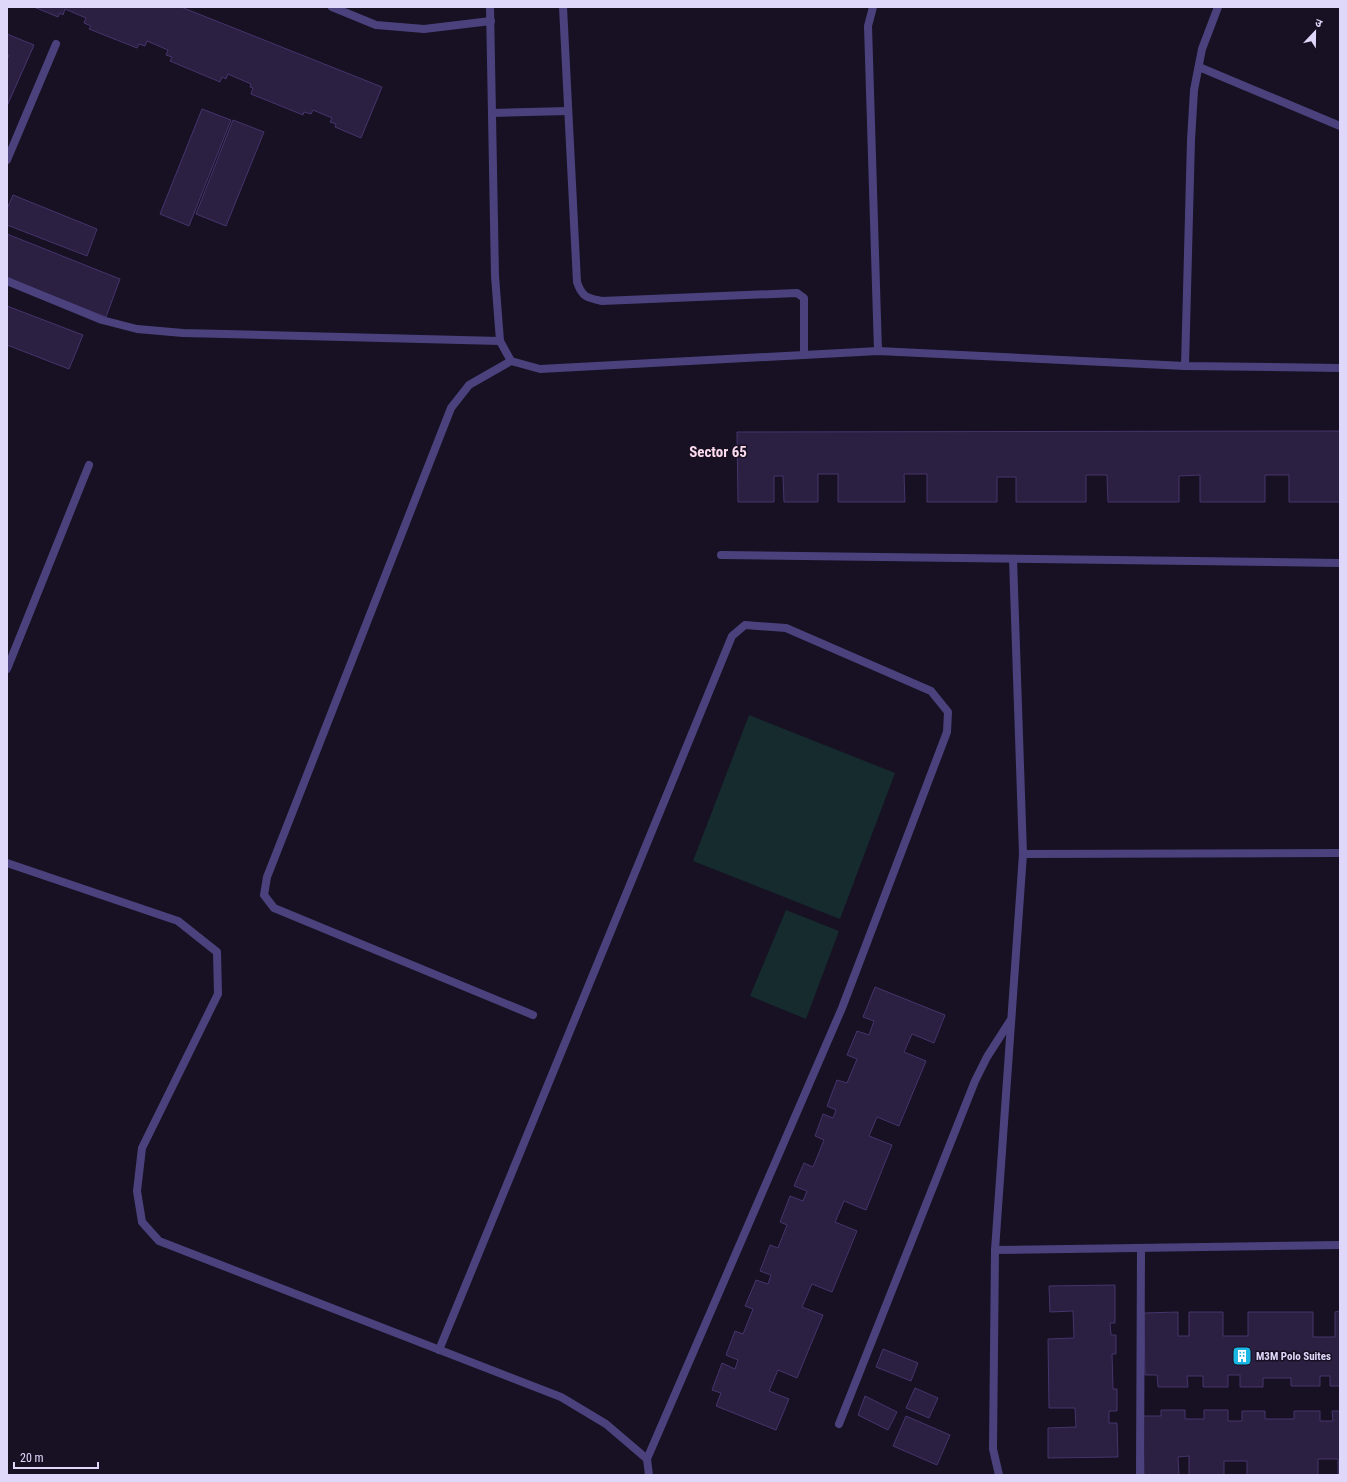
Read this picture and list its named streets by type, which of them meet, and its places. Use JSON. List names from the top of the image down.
{
  "districts": ["Sector 65"],
  "places": {
    "building": ["M3M Polo Suites"]
  },
  "scale_bar": "20 m",
  "north": "top"
}
